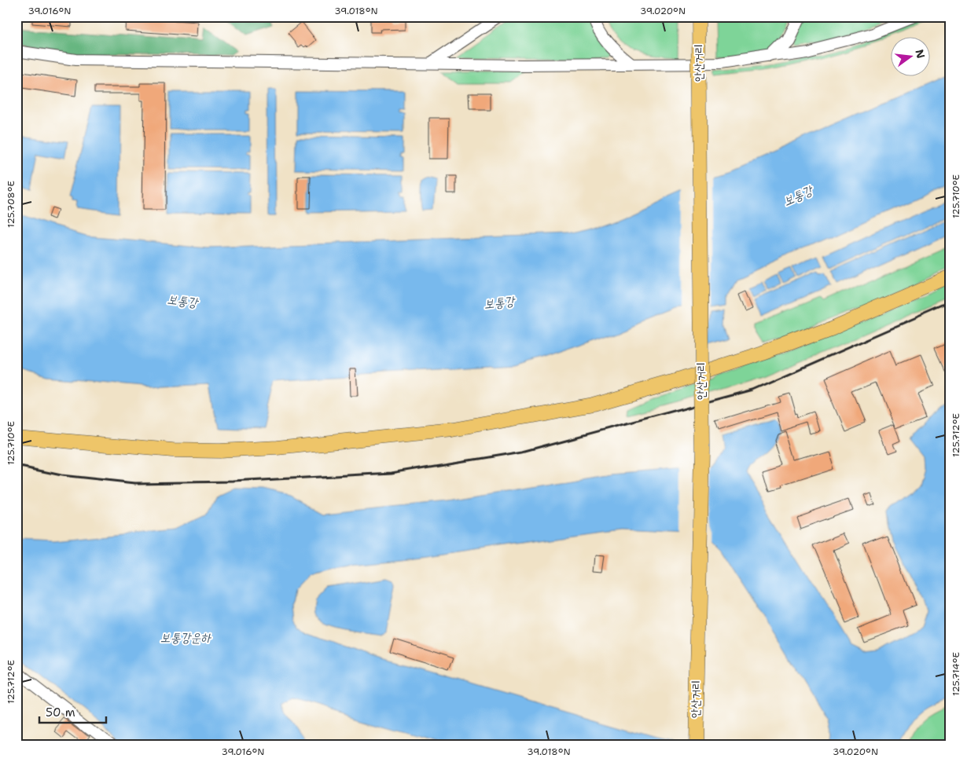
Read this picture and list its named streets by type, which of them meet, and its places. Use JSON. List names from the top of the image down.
{
  "streets": {
    "main road": ["안산거리"]
  },
  "water": ["보통강", "보통강운하"],
  "scale_bar": "50 m",
  "north": "right",
  "coordinates": [
    "39.016°N",
    "39.018°N",
    "39.020°N",
    "125.710°E",
    "125.708°E",
    "125.712°E",
    "125.714°E"
  ]
}
